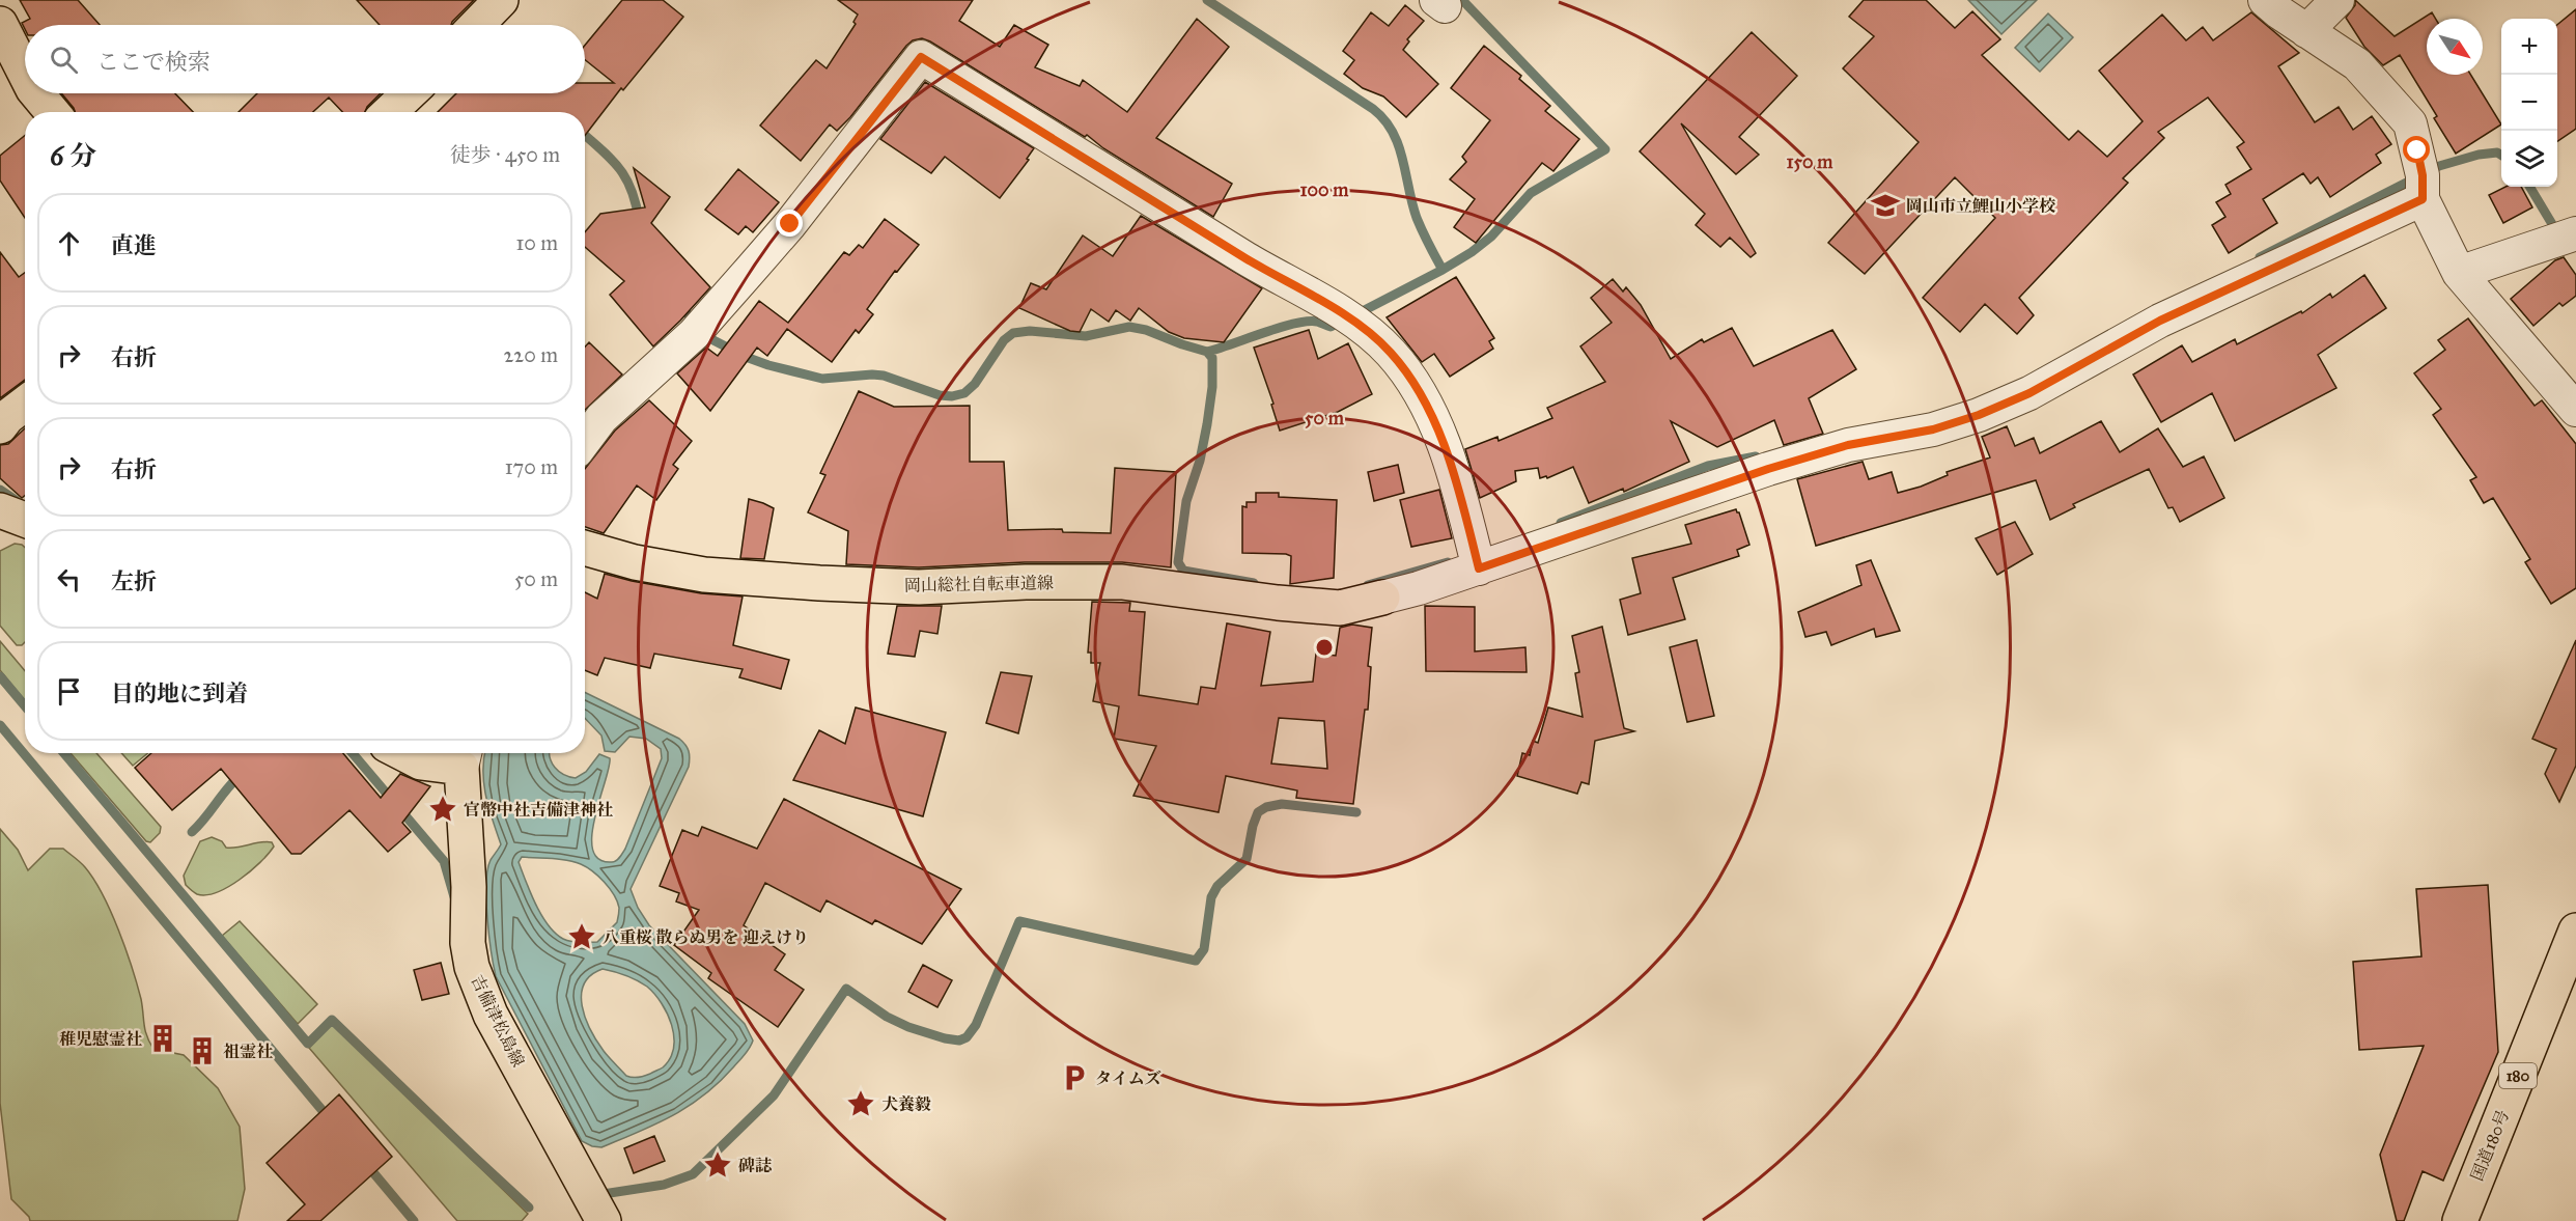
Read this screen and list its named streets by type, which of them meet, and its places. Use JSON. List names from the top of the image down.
{
  "streets": {
    "main road": [
      "岡山総社自転車道線",
      "吉備津松島線",
      "180",
      "国道180号"
    ]
  },
  "places": {
    "school or university": ["岡山市立鯉山小学校"],
    "place": [
      "官幣中社吉備津神社",
      "八重桜 散らぬ男を 迎えけり",
      "犬養毅",
      "碑誌"
    ],
    "building": ["稚児慰霊社", "祖霊社"],
    "parking": ["タイムズ"]
  },
  "north": "bottom right",
  "page": {
    "map_buttons": ["+", "−"],
    "search": "ここで検索",
    "heading": ["6 分", "徒歩 · 450 m"],
    "list": [
      ["直進", "10 m"],
      ["右折", "220 m"],
      ["右折", "170 m"],
      ["左折", "50 m"],
      "目的地に到着"
    ]
  },
  "rings": ["150 m", "100 m", "50 m"]
}
